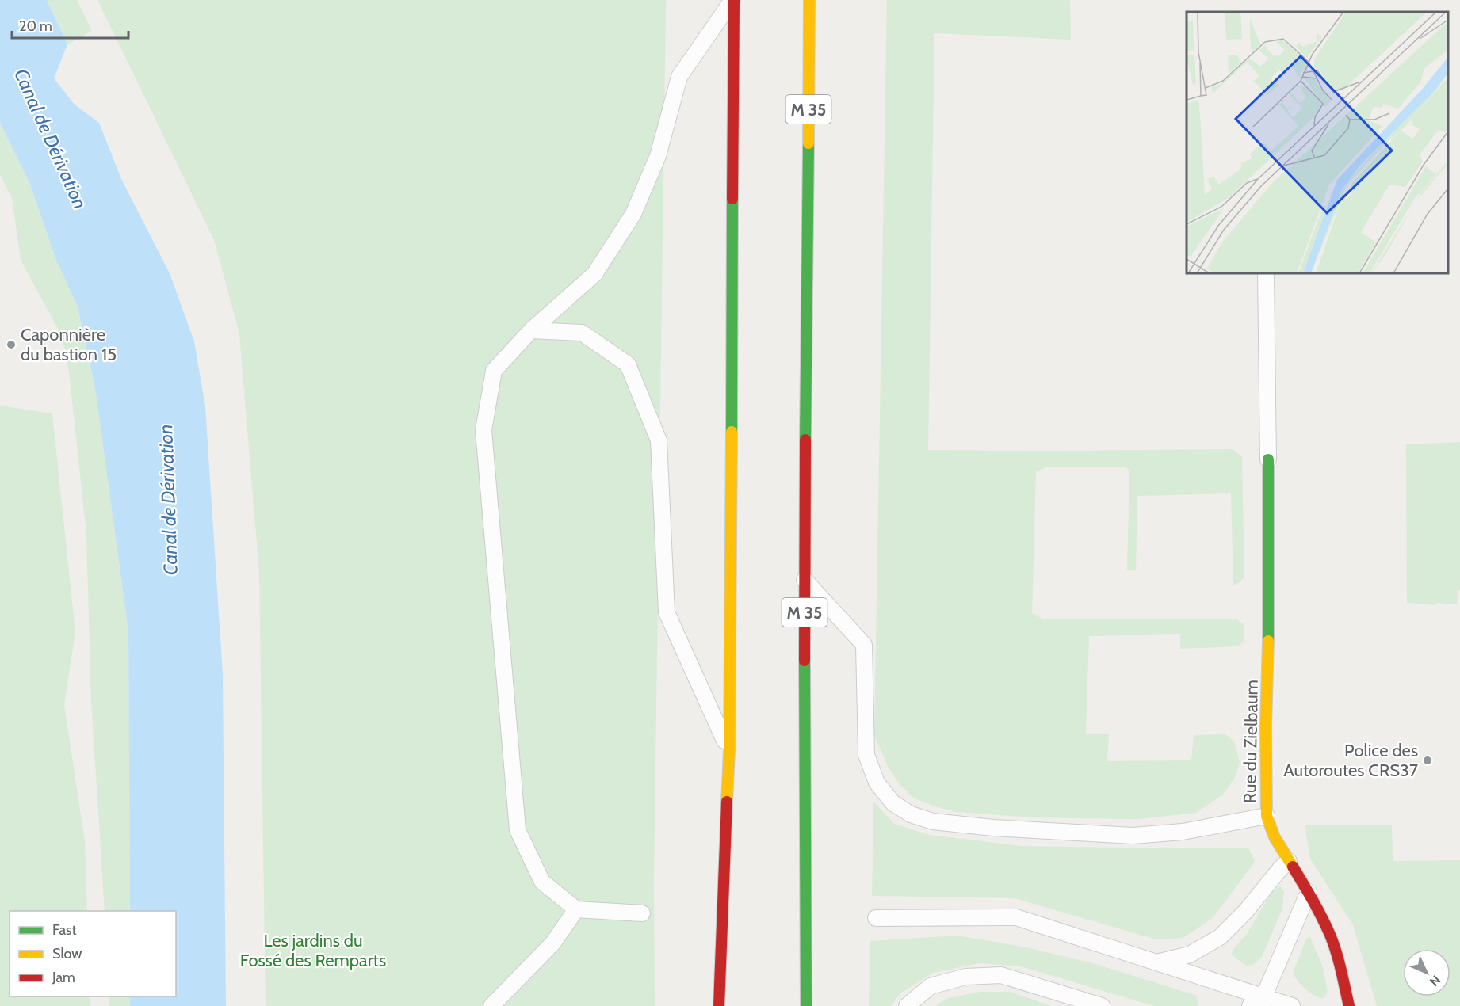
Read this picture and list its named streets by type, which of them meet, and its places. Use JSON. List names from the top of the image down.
{
  "streets": {
    "main road": ["M 35", "Rue du Zielbaum"]
  },
  "water": ["Canal de Dérivation"],
  "parks": ["Les jardins du Fossé des Remparts"],
  "places": ["Caponnière du bastion 15", "Police des Autoroutes CRS37"],
  "legend": ["Fast", "Slow", "Jam"],
  "scale_bar": "20 m",
  "north": "bottom right"
}
